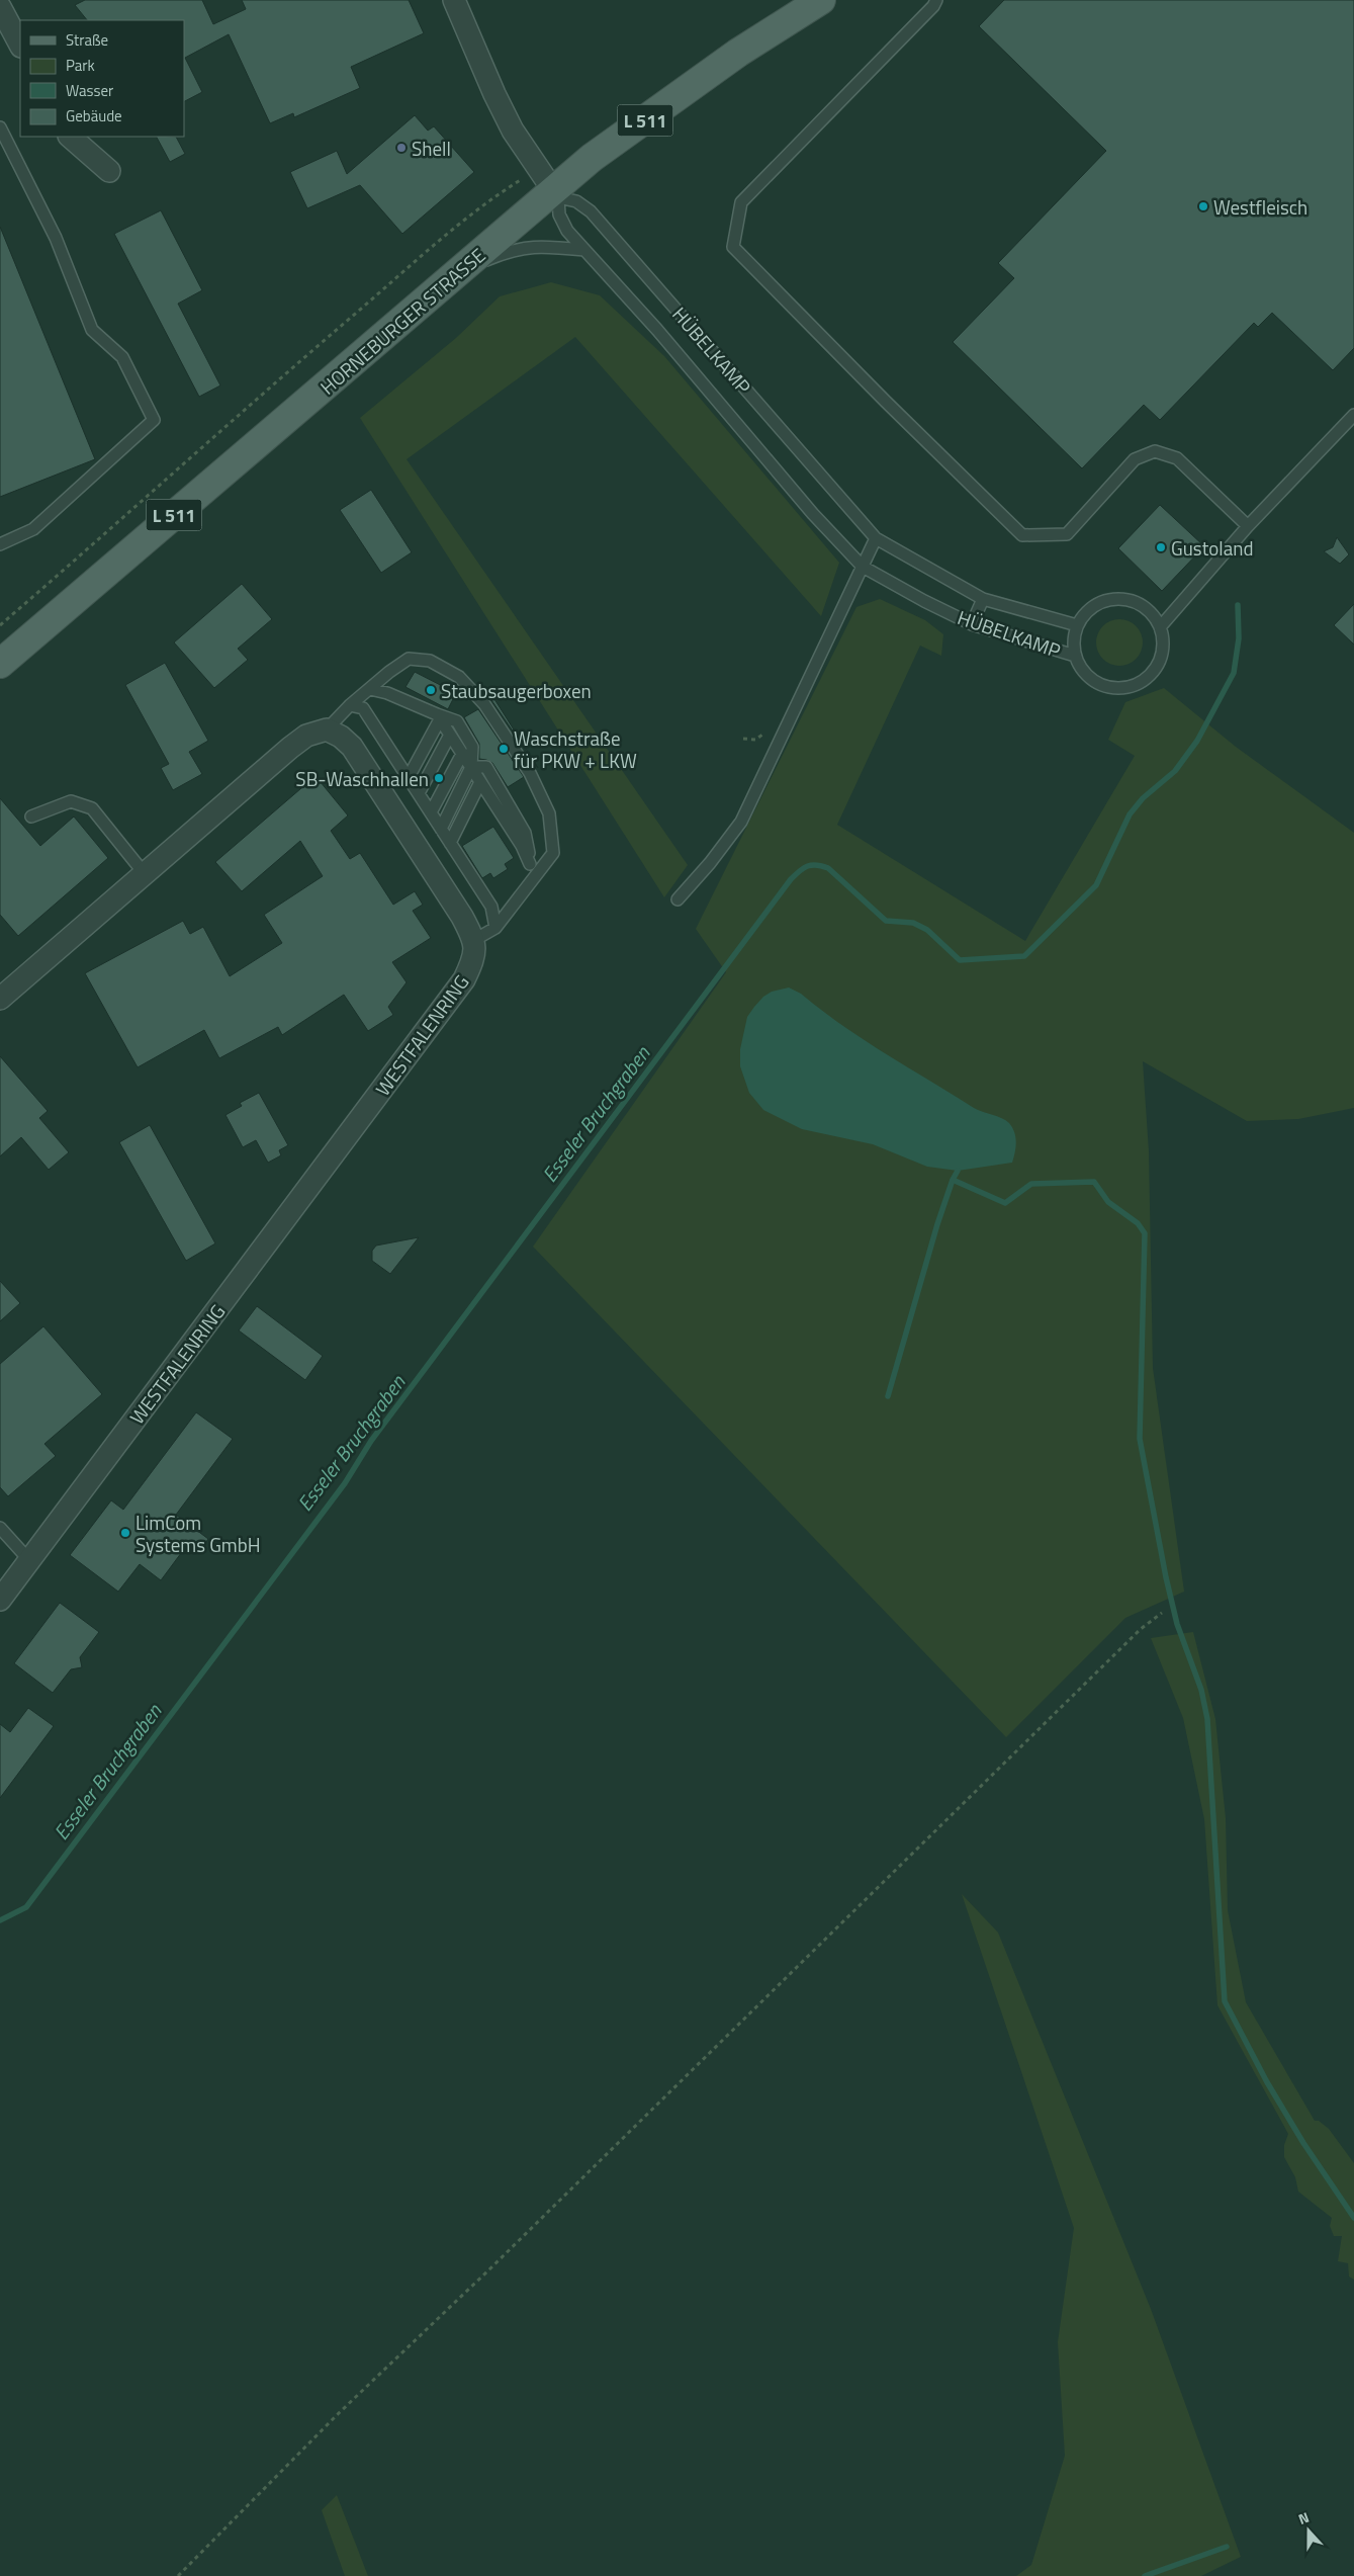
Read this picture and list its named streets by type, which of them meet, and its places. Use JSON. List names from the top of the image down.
{
  "streets": {
    "main road": ["L 511", "HORNEBURGER STRASSE"],
    "street": ["WESTFALENRING"],
    "lane": ["HÜBELKAMP"]
  },
  "crossings": [
    ["HORNEBURGER STRASSE", "HÜBELKAMP"]
  ],
  "water": ["Esseler Bruchgraben"],
  "places": [
    "Shell",
    "Westfleisch",
    "Gustoland",
    "Staubsaugerboxen",
    "Waschstraße für PKW + LKW",
    "SB-Waschhallen",
    "LimCom Systems GmbH"
  ],
  "legend": [
    "Straße",
    "Park",
    "Wasser",
    "Gebäude"
  ],
  "north": "top"
}
